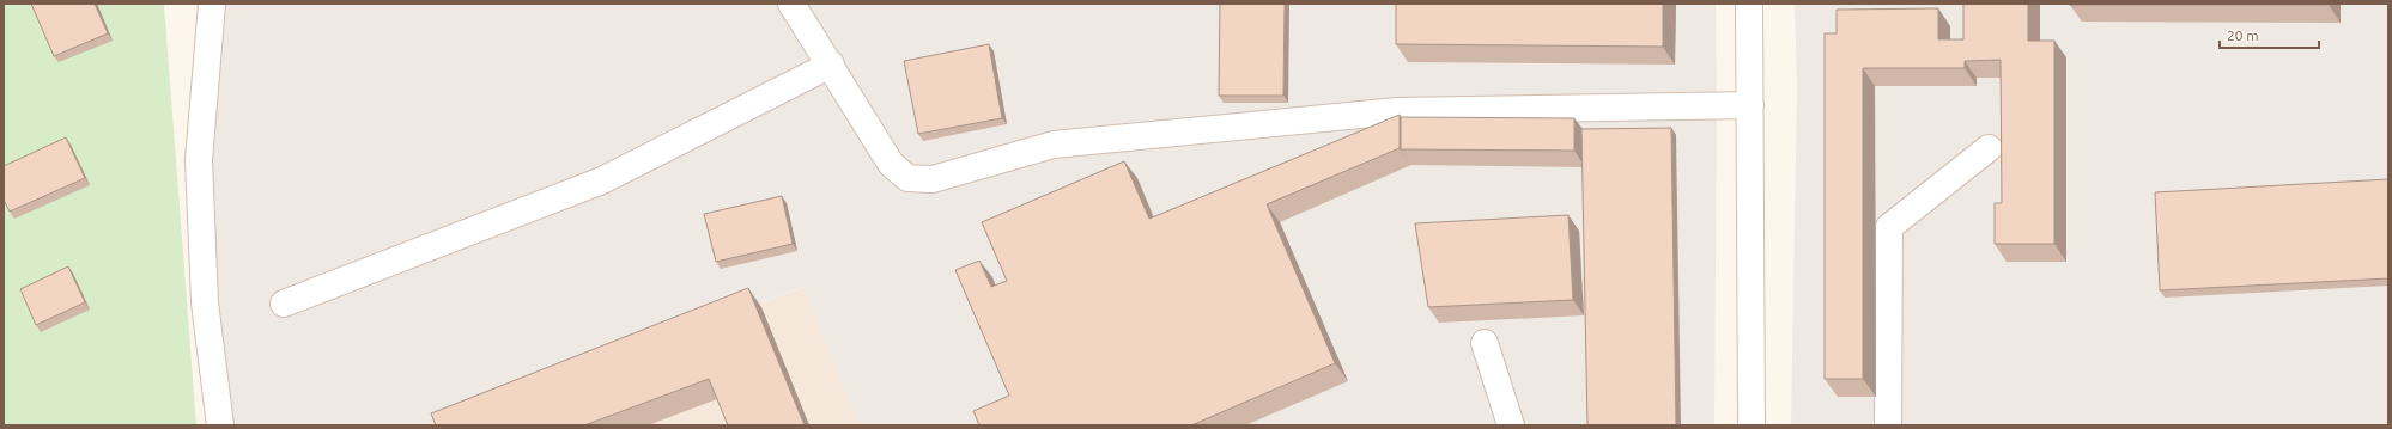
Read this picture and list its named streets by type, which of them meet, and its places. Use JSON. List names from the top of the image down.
{
  "scale_bar": "20 m"
}
